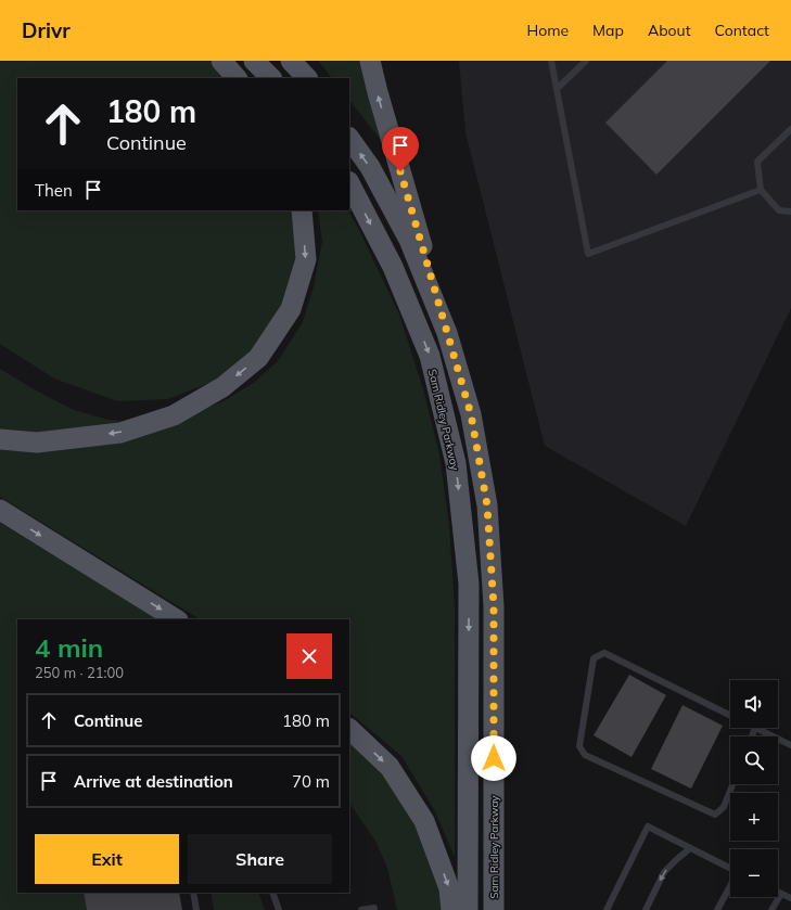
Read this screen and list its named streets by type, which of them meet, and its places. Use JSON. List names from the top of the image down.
{
  "streets": {
    "main road": ["Sam Ridley Parkway"]
  },
  "page": {
    "header": "Drivr",
    "nav": [
      "Home",
      "Map",
      "About",
      "Contact"
    ],
    "turn": ["180 m", "Continue"],
    "then": "Then",
    "heading": ["4 min", "250 m · 21:00"],
    "map_buttons": ["+", "−"],
    "list": [
      {
        "name": "Continue",
        "value": "180 m"
      },
      {
        "name": "Arrive at destination",
        "value": "70 m"
      }
    ],
    "buttons": ["Exit", "Share"]
  }
}
